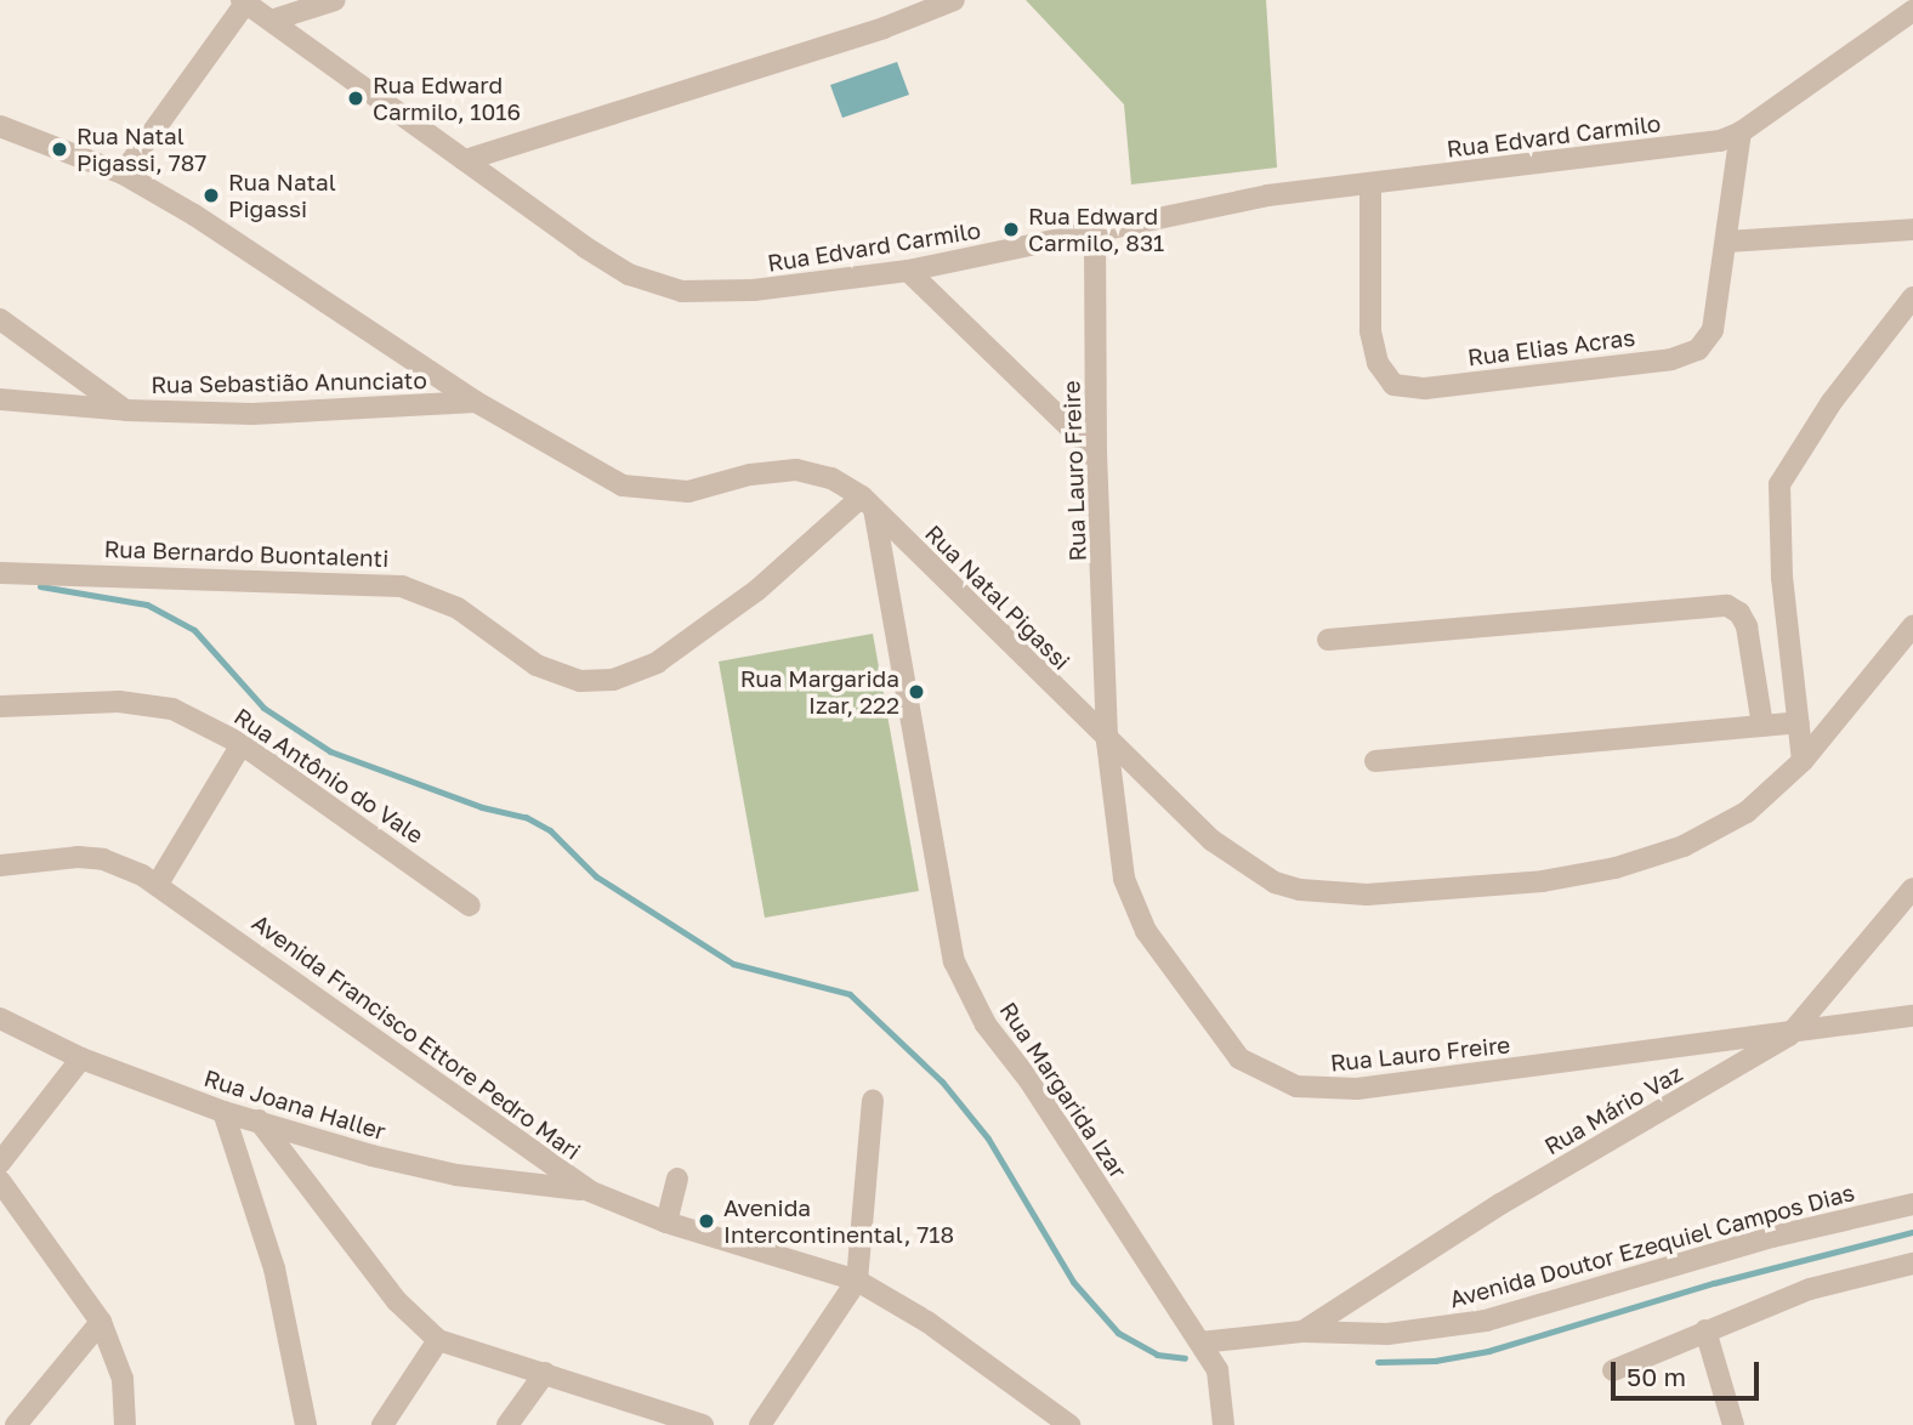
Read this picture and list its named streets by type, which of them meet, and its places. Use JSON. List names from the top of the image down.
{
  "streets": {
    "street": [
      "Rua Edvard Carmilo",
      "Rua Elias Acras",
      "Rua Sebastião Anunciato",
      "Rua Lauro Freire",
      "Rua Bernardo Buontalenti",
      "Rua Natal Pigassi",
      "Rua Antônio do Vale",
      "Avenida Francisco Ettore Pedro Mari",
      "Rua Margarida Izar",
      "Rua Joana Haller",
      "Rua Mário Vaz",
      "Avenida Doutor Ezequiel Campos Dias"
    ]
  },
  "crossings": [
    ["Rua Edvard Carmilo", "Rua Elias Acras"],
    ["Rua Edvard Carmilo", "Rua Lauro Freire"],
    ["Rua Sebastião Anunciato", "Rua Natal Pigassi"],
    ["Rua Lauro Freire", "Rua Natal Pigassi"],
    ["Rua Lauro Freire", "Rua Mário Vaz"],
    ["Rua Bernardo Buontalenti", "Rua Natal Pigassi"],
    ["Rua Bernardo Buontalenti", "Rua Margarida Izar"],
    ["Rua Natal Pigassi", "Rua Margarida Izar"],
    ["Avenida Francisco Ettore Pedro Mari", "Rua Joana Haller"],
    ["Rua Margarida Izar", "Avenida Doutor Ezequiel Campos Dias"],
    ["Rua Mário Vaz", "Avenida Doutor Ezequiel Campos Dias"]
  ],
  "places": [
    "Rua Edward Carmilo, 1016",
    "Rua Natal Pigassi, 787",
    "Rua Natal Pigassi",
    "Rua Edward Carmilo, 831",
    "Rua Margarida Izar, 222",
    "Avenida Intercontinental, 718"
  ],
  "scale_bar": "50 m"
}
